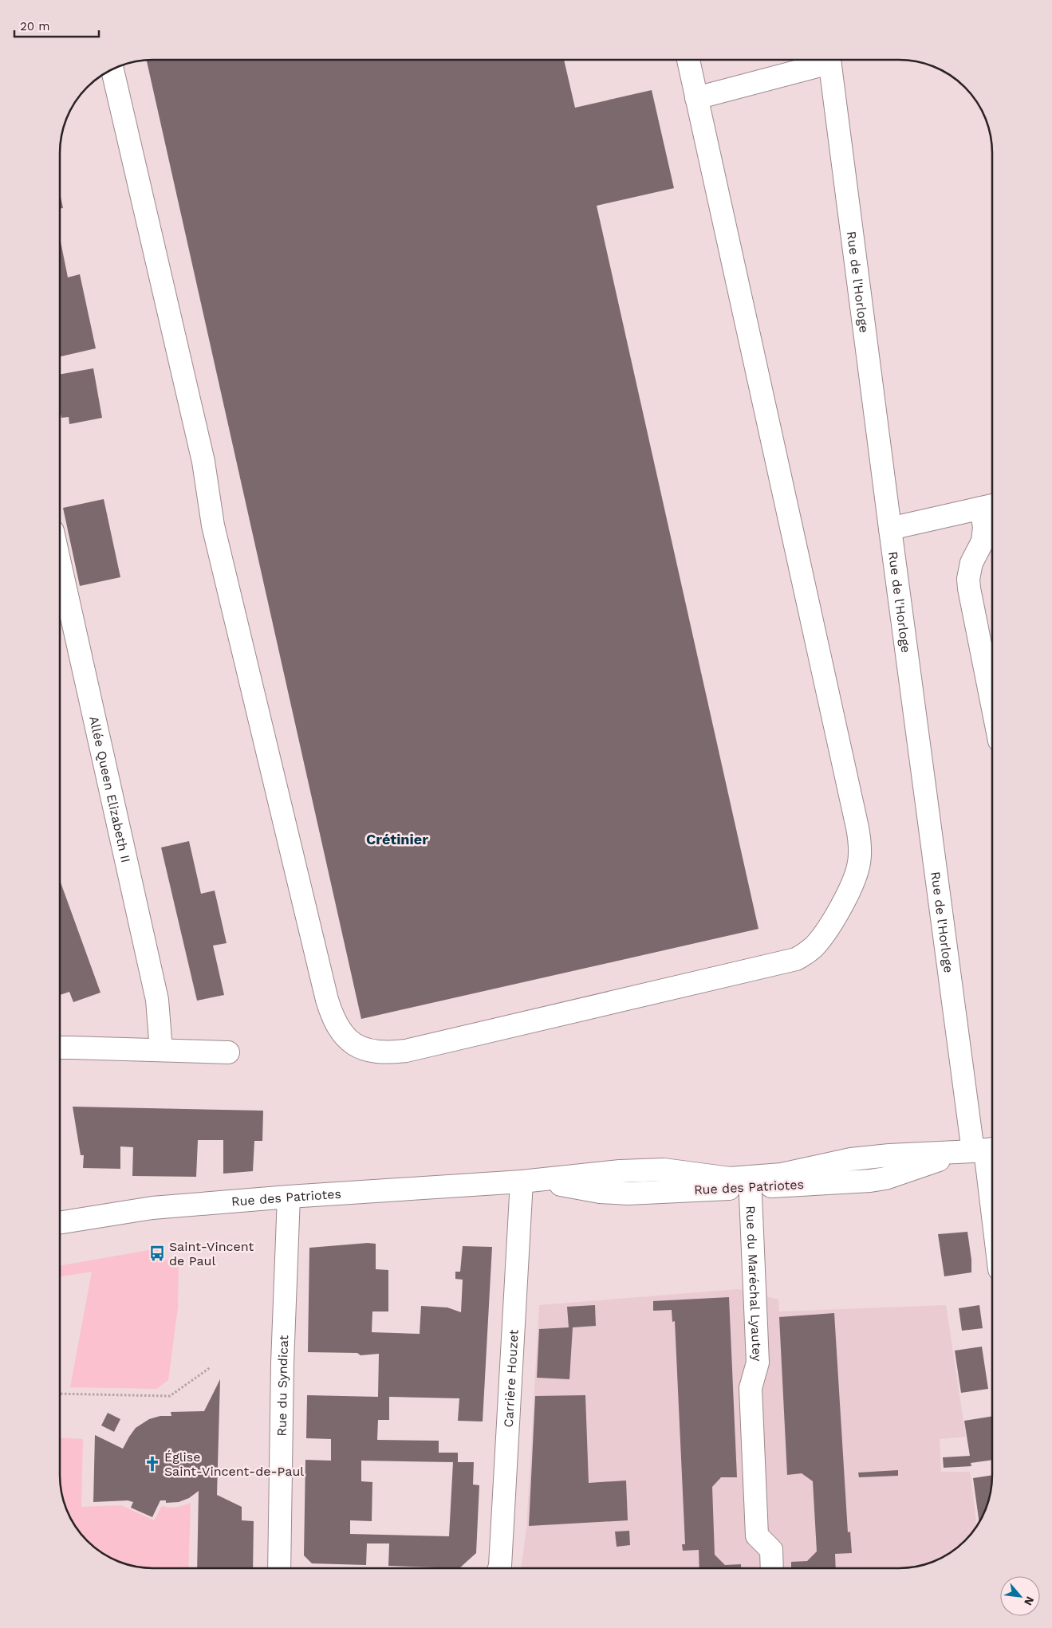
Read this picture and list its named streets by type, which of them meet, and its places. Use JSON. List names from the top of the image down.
{
  "streets": {
    "street": [
      "Rue de l'Horloge",
      "Allée Queen Elizabeth II",
      "Rue des Patriotes",
      "Rue du Maréchal Lyautey",
      "Carrière Houzet",
      "Rue du Syndicat"
    ]
  },
  "crossings": [
    ["Rue de l'Horloge", "Rue des Patriotes"],
    ["Rue des Patriotes", "Rue du Maréchal Lyautey"],
    ["Rue des Patriotes", "Carrière Houzet"],
    ["Rue des Patriotes", "Rue du Syndicat"]
  ],
  "districts": ["Crétinier"],
  "places": {
    "bus stop": ["Saint-Vincent de Paul"],
    "church": ["Église Saint-Vincent-de-Paul"]
  },
  "scale_bar": "20 m",
  "north": "bottom right"
}
